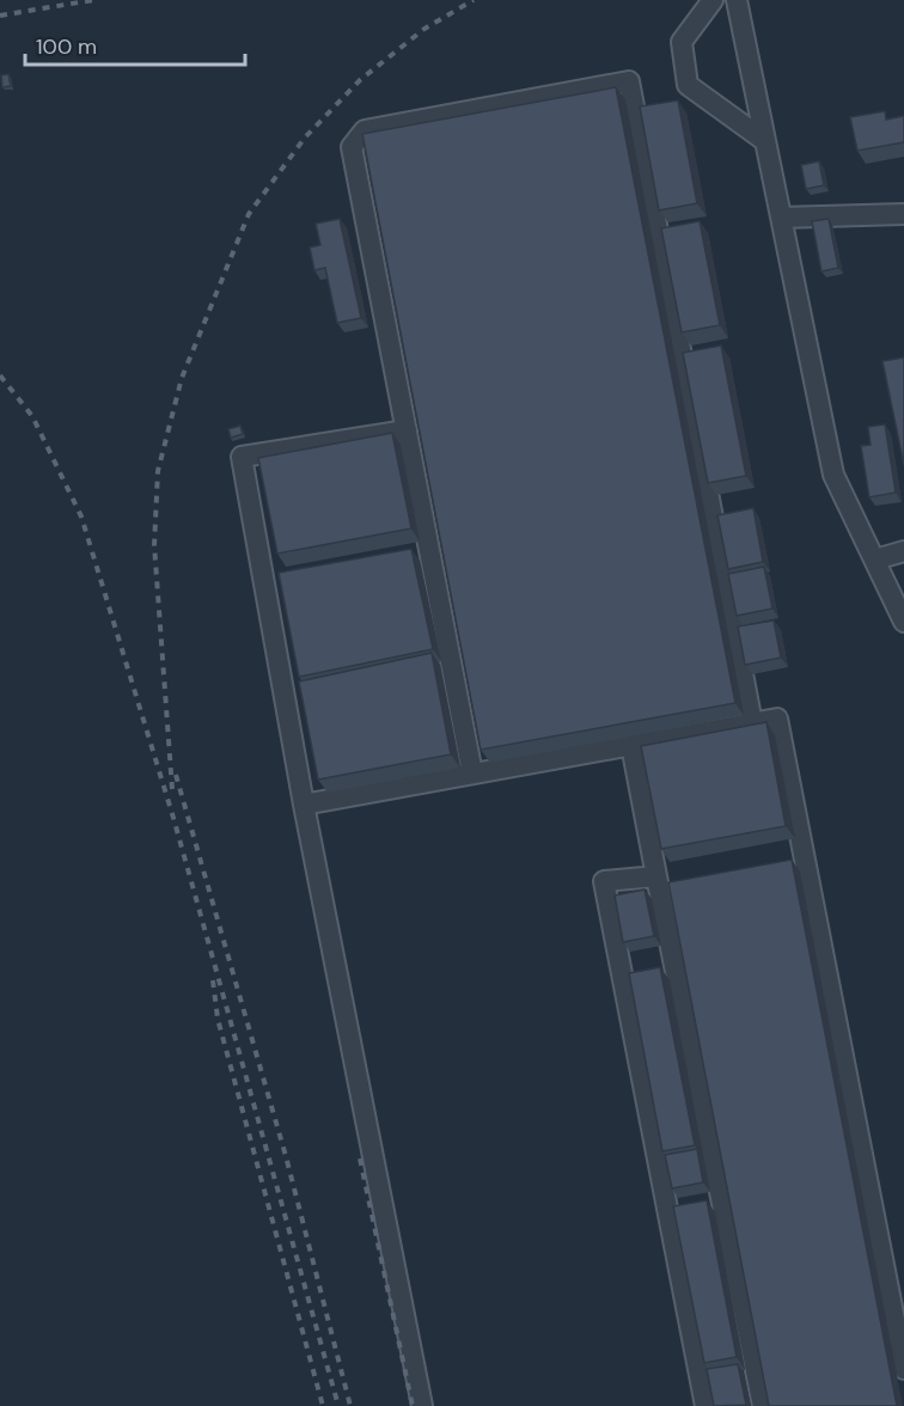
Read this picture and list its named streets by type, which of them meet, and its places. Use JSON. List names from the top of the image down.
{
  "scale_bar": "100 m"
}
